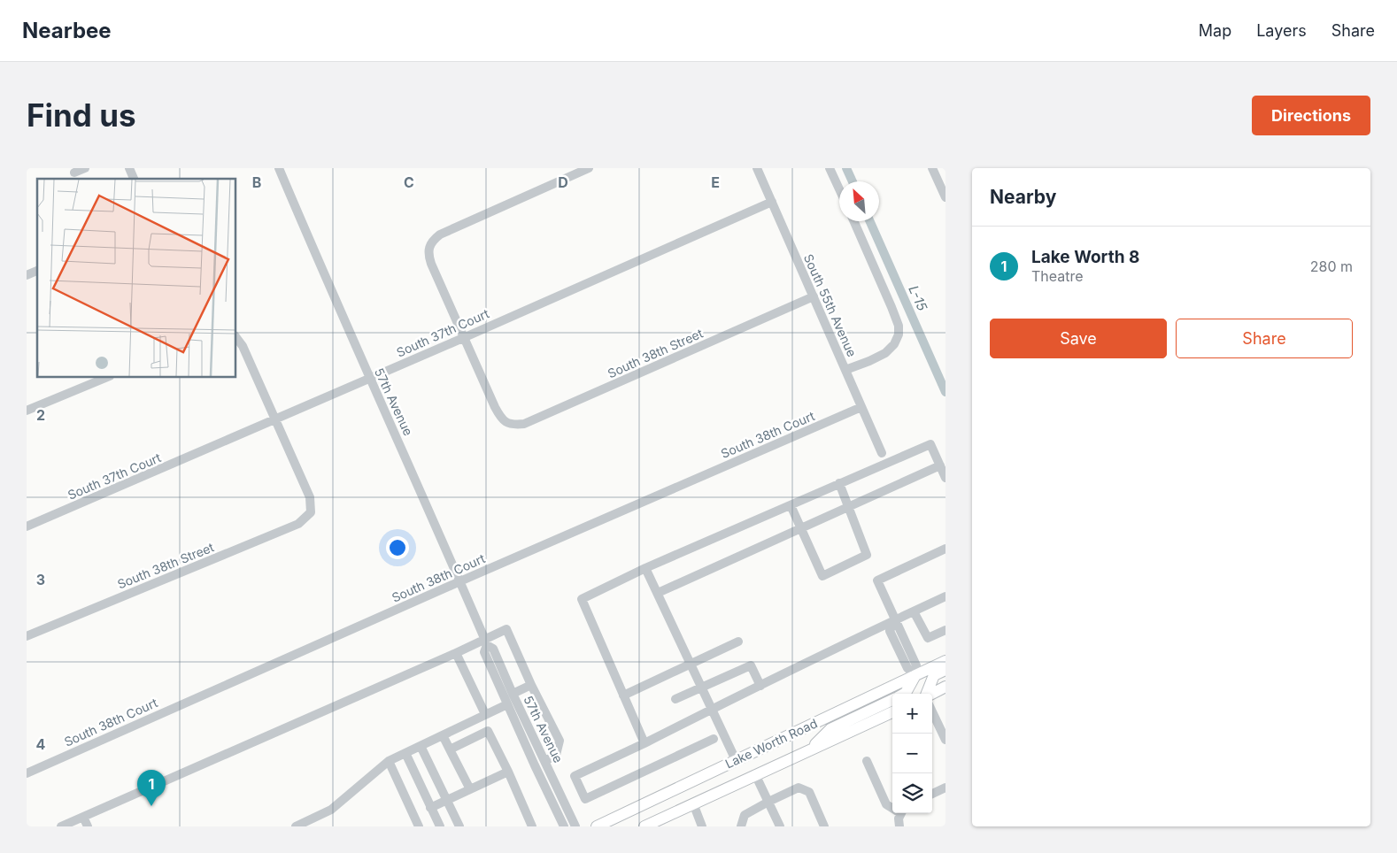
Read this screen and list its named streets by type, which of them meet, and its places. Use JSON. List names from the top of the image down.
{
  "streets": {
    "main road": ["Lake Worth Road"],
    "street": [
      "South 55th Avenue",
      "South 37th Court",
      "South 38th Street",
      "57th Avenue",
      "South 38th Court"
    ]
  },
  "crossings": [
    ["South 55th Avenue", "South 37th Court"],
    ["South 55th Avenue", "South 38th Street"],
    ["South 55th Avenue", "South 38th Court"],
    ["South 37th Court", "South 38th Street"],
    ["South 37th Court", "57th Avenue"],
    ["57th Avenue", "South 38th Court"]
  ],
  "water": ["L-15"],
  "north": "top left",
  "page": {
    "header": "Nearbee",
    "nav": ["Map", "Layers", "Share"],
    "buttons": [
      "Directions",
      ["Save", "Share"]
    ],
    "title": "Find us",
    "heading": "Nearby",
    "list": [
      {
        "mark": "1",
        "name": "Lake Worth 8",
        "note": "Theatre",
        "value": "280 m"
      }
    ],
    "map_buttons": ["+", "−"],
    "pins": "1"
  },
  "grid": {
    "columns": [
      "B",
      "C",
      "D",
      "E"
    ],
    "rows": ["2", "3", "4"]
  }
}
